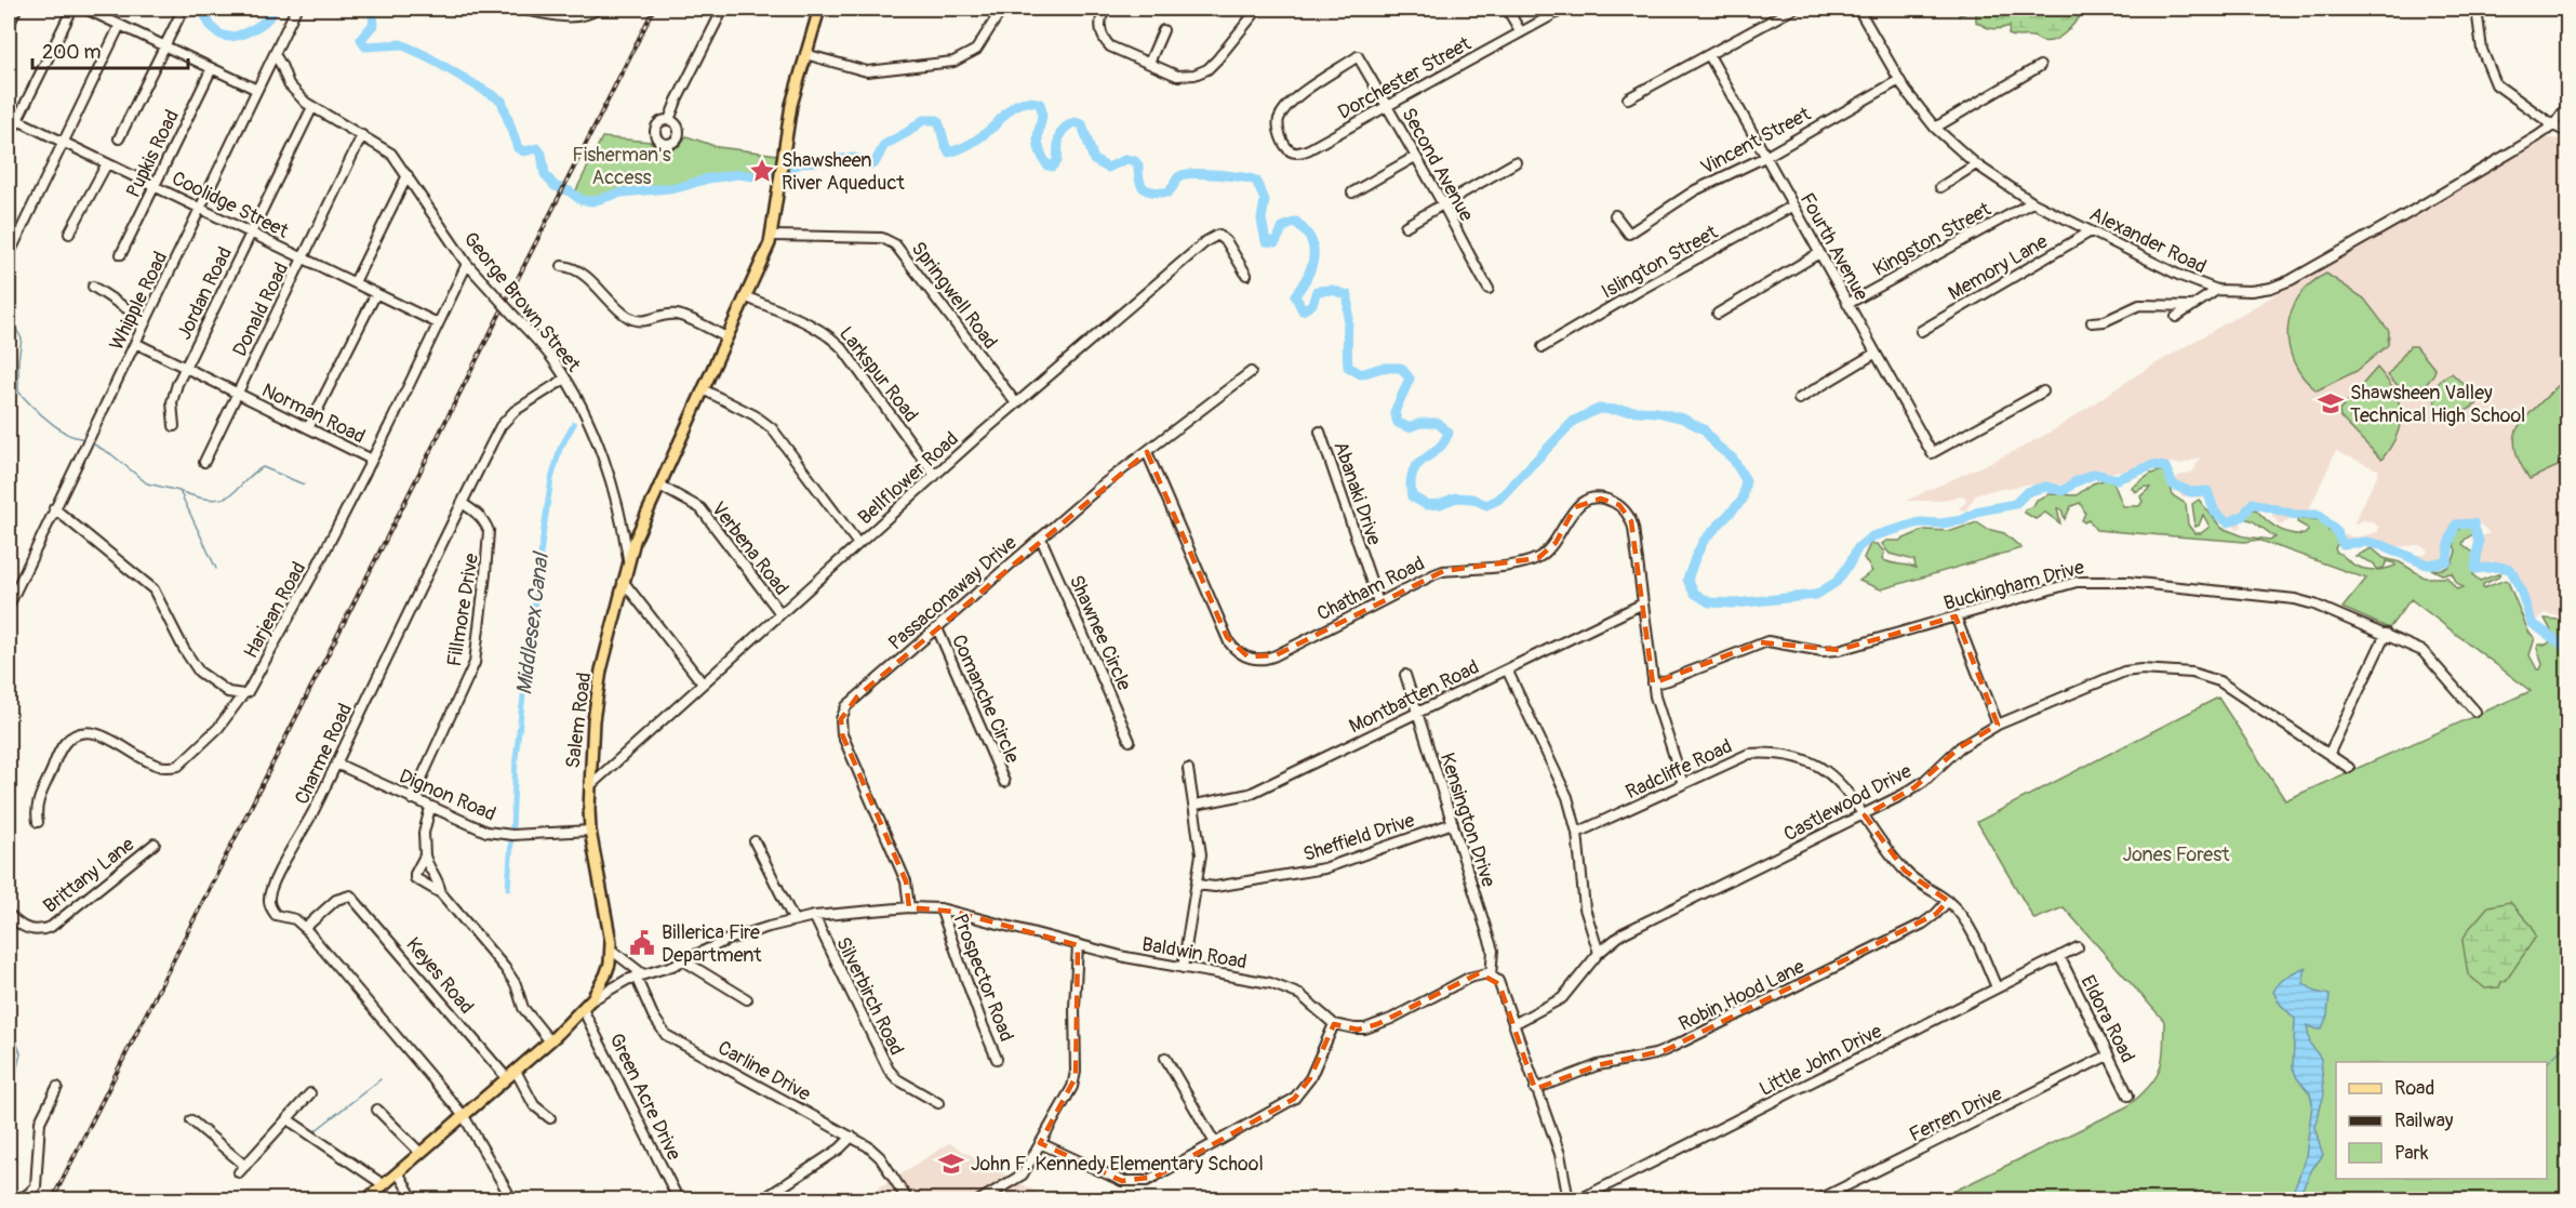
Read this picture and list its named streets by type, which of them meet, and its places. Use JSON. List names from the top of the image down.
{
  "streets": {
    "main road": ["Salem Road"],
    "street": [
      "Dorchester Street",
      "Vincent Street",
      "Pupkis Road",
      "Second Avenue",
      "Coolidge Street",
      "Kingston Street",
      "Alexander Road",
      "Fourth Avenue",
      "Islington Street",
      "Memory Lane",
      "Jordan Road",
      "Springwell Road",
      "Whipple Road",
      "George Brown Street",
      "Donald Road",
      "Larkspur Road",
      "Norman Road",
      "Bellflower Road",
      "Abanaki Drive",
      "Verbena Road",
      "Buckingham Drive",
      "Chatham Road",
      "Passaconaway Drive",
      "Harjean Road",
      "Fillmore Drive",
      "Shawnee Circle",
      "Montbatten Road",
      "Comanche Circle",
      "Charme Road",
      "Radcliffe Road",
      "Dignon Road",
      "Castlewood Drive",
      "Kensington Drive",
      "Sheffield Drive",
      "Brittany Lane",
      "Baldwin Road",
      "Keyes Road",
      "Prospector Road",
      "Robin Hood Lane",
      "Silverbirch Road",
      "Eldora Road",
      "Little John Drive",
      "Carline Drive",
      "Green Acre Drive",
      "Ferren Drive"
    ]
  },
  "crossings": [
    ["Dorchester Street", "Second Avenue"],
    ["Vincent Street", "Alexander Road"],
    ["Vincent Street", "Fourth Avenue"],
    ["Pupkis Road", "Coolidge Street"],
    ["Coolidge Street", "Jordan Road"],
    ["Coolidge Street", "Whipple Road"],
    ["Coolidge Street", "Donald Road"],
    ["Coolidge Street", "Harjean Road"],
    ["Kingston Street", "Alexander Road"],
    ["Kingston Street", "Fourth Avenue"],
    ["Alexander Road", "Memory Lane"],
    ["Fourth Avenue", "Islington Street"],
    ["Jordan Road", "George Brown Street"],
    ["Jordan Road", "Norman Road"],
    ["Springwell Road", "Bellflower Road"],
    ["Springwell Road", "Salem Road"],
    ["Whipple Road", "George Brown Street"],
    ["Whipple Road", "Norman Road"],
    ["George Brown Street", "Donald Road"],
    ["George Brown Street", "Harjean Road"],
    ["George Brown Street", "Salem Road"],
    ["George Brown Street", "Charme Road"],
    ["Donald Road", "Norman Road"],
    ["Larkspur Road", "Bellflower Road"],
    ["Larkspur Road", "Salem Road"],
    ["Norman Road", "Harjean Road"],
    ["Bellflower Road", "Verbena Road"],
    ["Bellflower Road", "Salem Road"],
    ["Abanaki Drive", "Chatham Road"],
    ["Verbena Road", "Salem Road"],
    ["Buckingham Drive", "Chatham Road"],
    ["Chatham Road", "Passaconaway Drive"],
    ["Chatham Road", "Montbatten Road"],
    ["Chatham Road", "Radcliffe Road"],
    ["Passaconaway Drive", "Shawnee Circle"],
    ["Passaconaway Drive", "Comanche Circle"],
    ["Passaconaway Drive", "Baldwin Road"],
    ["Fillmore Drive", "Charme Road"],
    ["Fillmore Drive", "Dignon Road"],
    ["Montbatten Road", "Kensington Drive"],
    ["Salem Road", "Charme Road"],
    ["Salem Road", "Dignon Road"],
    ["Salem Road", "Baldwin Road"],
    ["Salem Road", "Keyes Road"],
    ["Salem Road", "Green Acre Drive"],
    ["Charme Road", "Dignon Road"],
    ["Charme Road", "Keyes Road"],
    ["Radcliffe Road", "Castlewood Drive"],
    ["Radcliffe Road", "Robin Hood Lane"],
    ["Radcliffe Road", "Little John Drive"],
    ["Kensington Drive", "Sheffield Drive"],
    ["Baldwin Road", "Prospector Road"],
    ["Baldwin Road", "Silverbirch Road"],
    ["Baldwin Road", "Carline Drive"],
    ["Baldwin Road", "Green Acre Drive"],
    ["Eldora Road", "Little John Drive"],
    ["Eldora Road", "Ferren Drive"]
  ],
  "water": ["Middlesex Canal"],
  "parks": ["Fisherman's Access", "Jones Forest"],
  "places": {
    "place": ["Shawsheen River Aqueduct"],
    "school or university": ["Shawsheen Valley Technical High School", "John F. Kennedy Elementary School"],
    "public building": ["Billerica Fire Department"]
  },
  "legend": ["Road", "Railway", "Park"],
  "scale_bar": "200 m"
}
